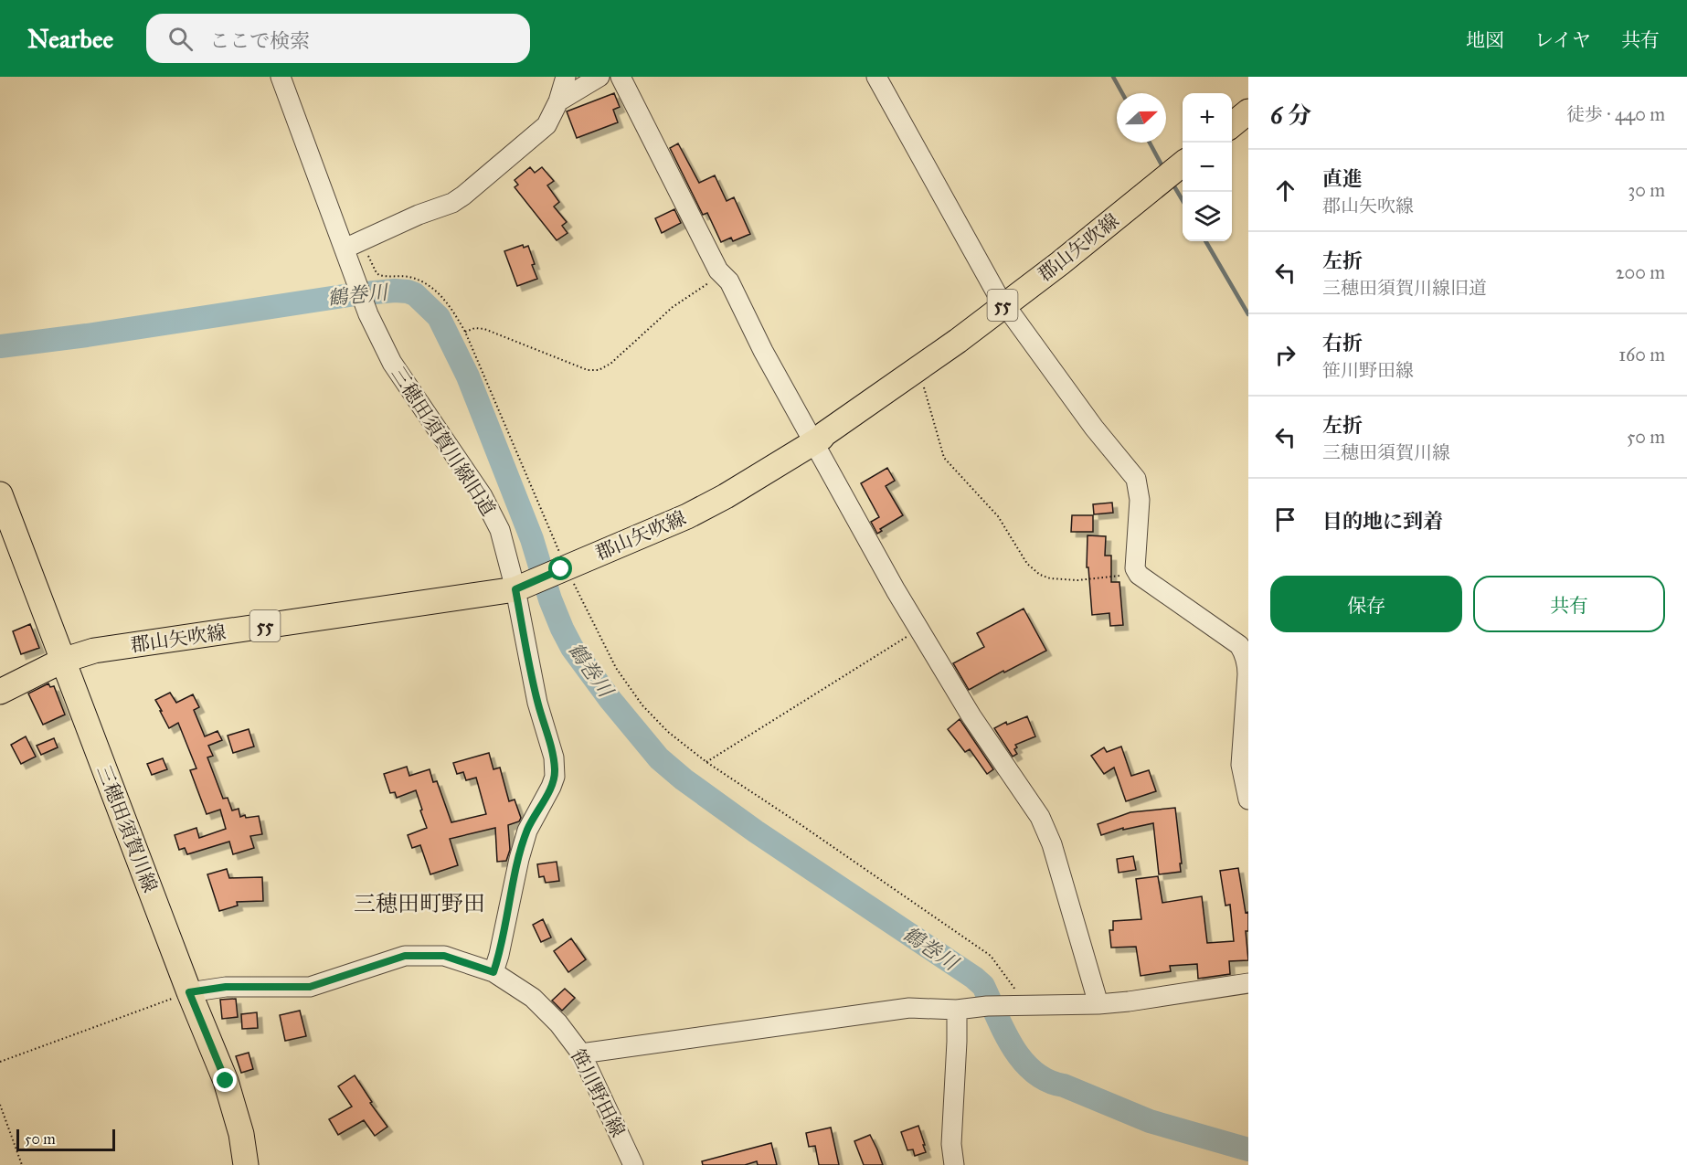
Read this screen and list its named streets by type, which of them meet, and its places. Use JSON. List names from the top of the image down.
{
  "streets": {
    "main road": ["郡山矢吹線", "55", "三穂田須賀川線"],
    "street": ["三穂田須賀川線旧道", "笹川野田線"]
  },
  "crossings": [
    ["郡山矢吹線", "三穂田須賀川線旧道"],
    ["郡山矢吹線", "三穂田須賀川線"],
    ["三穂田須賀川線旧道", "笹川野田線"],
    ["三穂田須賀川線", "笹川野田線"]
  ],
  "districts": ["三穂田町野田"],
  "water": ["鶴巻川"],
  "scale_bar": "50 m",
  "north": "right",
  "page": {
    "header": "Nearbee",
    "search": "ここで検索",
    "nav": ["地図", "レイヤ", "共有"],
    "heading": ["6 分", "徒歩 · 440 m"],
    "map_buttons": ["+", "−"],
    "list": [
      ["直進", "郡山矢吹線", "30 m"],
      ["左折", "三穂田須賀川線旧道", "200 m"],
      ["右折", "笹川野田線", "160 m"],
      ["左折", "三穂田須賀川線", "50 m"],
      "目的地に到着"
    ],
    "buttons": ["保存", "共有"],
    "scale": "50 m"
  }
}
